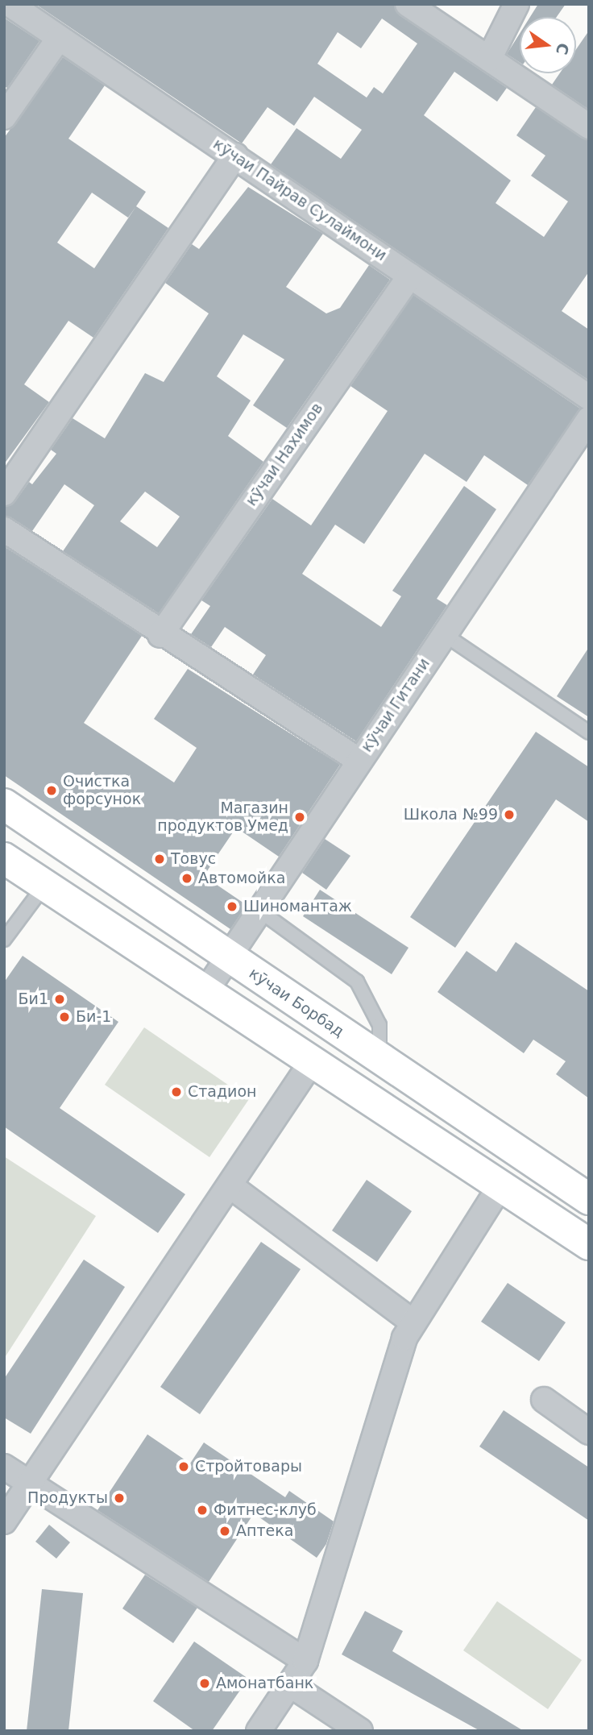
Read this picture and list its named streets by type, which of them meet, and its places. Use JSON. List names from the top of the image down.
{
  "streets": {
    "main road": ["кӯчаи Борбад"],
    "street": ["кӯчаи Пайрав Сулаймони", "кӯчаи Нахимов", "кӯчаи Гитани"]
  },
  "crossings": [
    ["кӯчаи Пайрав Сулаймони", "кӯчаи Нахимов"],
    ["кӯчаи Гитани", "кӯчаи Борбад"]
  ],
  "places": [
    "Очистка форсунок",
    "Школа №99",
    "Магазин продуктов Умед",
    "Товус",
    "Автомойка",
    "Шиномантаж",
    "Би1",
    "Би-1",
    "Стадион",
    "Стройтовары",
    "Продукты",
    "Фитнес-клуб",
    "Аптека",
    "Амонатбанк"
  ],
  "north": "right"
}
